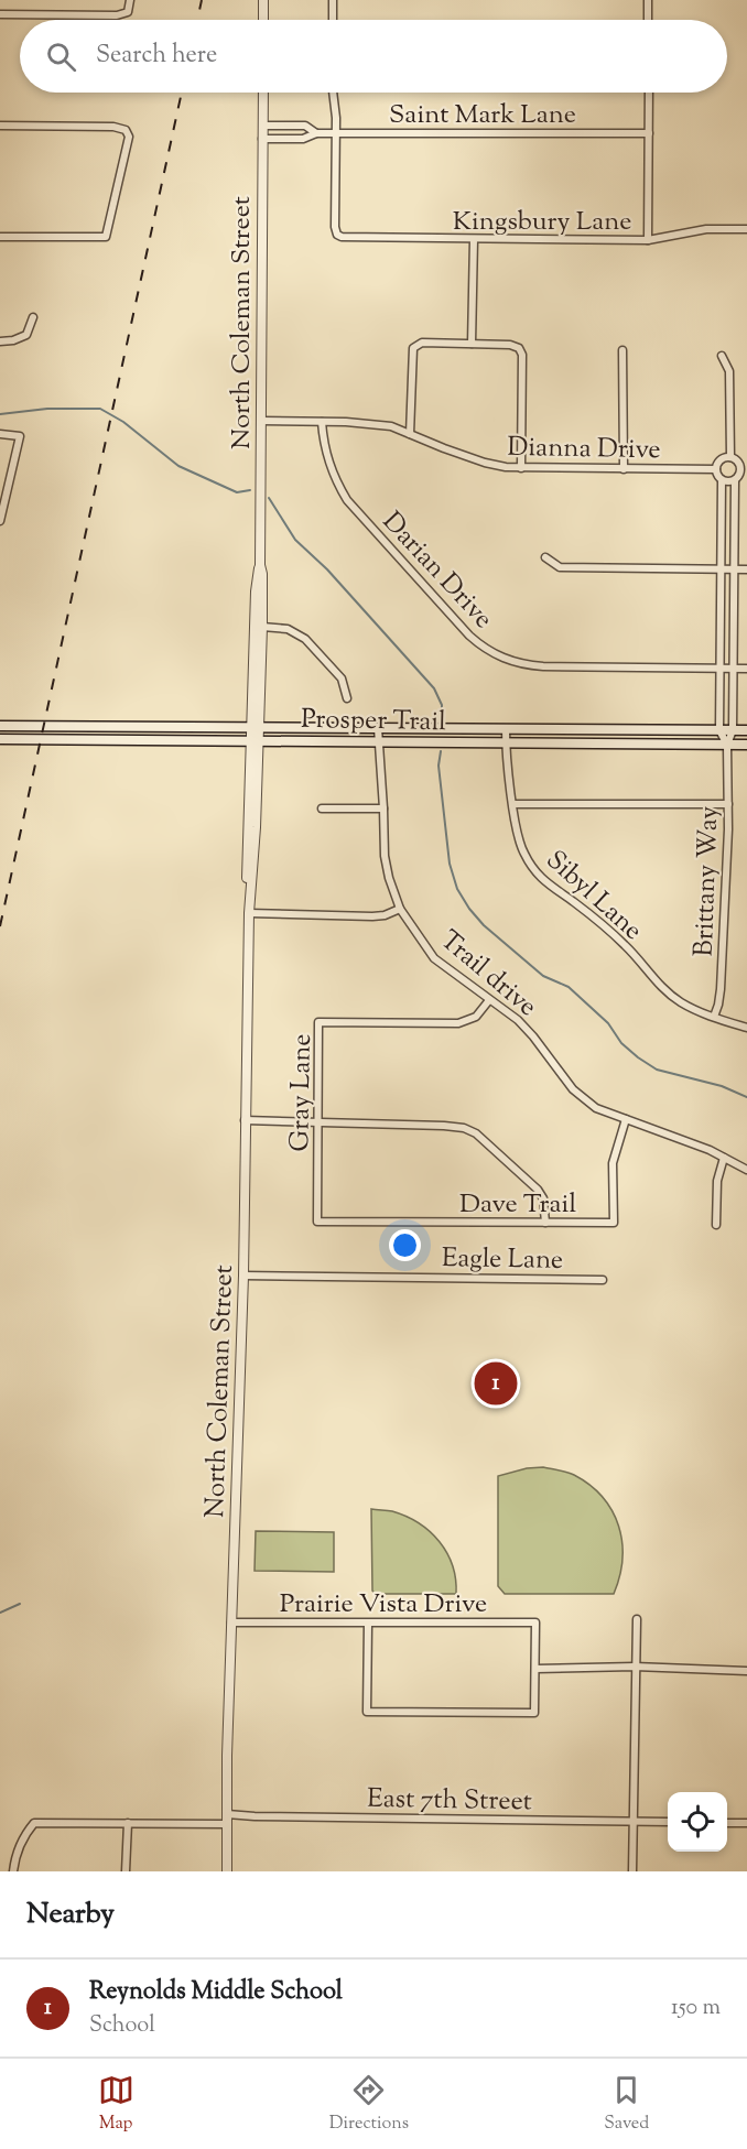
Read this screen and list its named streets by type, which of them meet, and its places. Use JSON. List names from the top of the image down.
{
  "streets": {
    "main road": ["Prosper Trail"],
    "street": [
      "Saint Mark Lane",
      "Kingsbury Lane",
      "North Coleman Street",
      "Dianna Drive",
      "Darian Drive",
      "Brittany Way",
      "Sibyl Lane",
      "Trail drive",
      "Gray Lane",
      "Dave Trail",
      "Eagle Lane",
      "Prairie Vista Drive",
      "East 7th Street"
    ]
  },
  "crossings": [
    ["Saint Mark Lane", "Kingsbury Lane"],
    ["Saint Mark Lane", "North Coleman Street"],
    ["North Coleman Street", "Dianna Drive"],
    ["North Coleman Street", "Prosper Trail"],
    ["North Coleman Street", "Eagle Lane"],
    ["North Coleman Street", "Prairie Vista Drive"],
    ["North Coleman Street", "East 7th Street"],
    ["Dianna Drive", "Darian Drive"],
    ["Dianna Drive", "Brittany Way"],
    ["Darian Drive", "Brittany Way"],
    ["Prosper Trail", "Brittany Way"],
    ["Prosper Trail", "Sibyl Lane"],
    ["Prosper Trail", "Trail drive"],
    ["Brittany Way", "Sibyl Lane"],
    ["Trail drive", "Gray Lane"],
    ["Trail drive", "Dave Trail"],
    ["Gray Lane", "Dave Trail"]
  ],
  "page": {
    "search": "Search here",
    "pins": "1",
    "heading": "Nearby",
    "list": [
      {
        "mark": "1",
        "name": "Reynolds Middle School",
        "note": "School",
        "value": "150 m"
      }
    ],
    "nav": ["Map", "Directions", "Saved"]
  }
}
